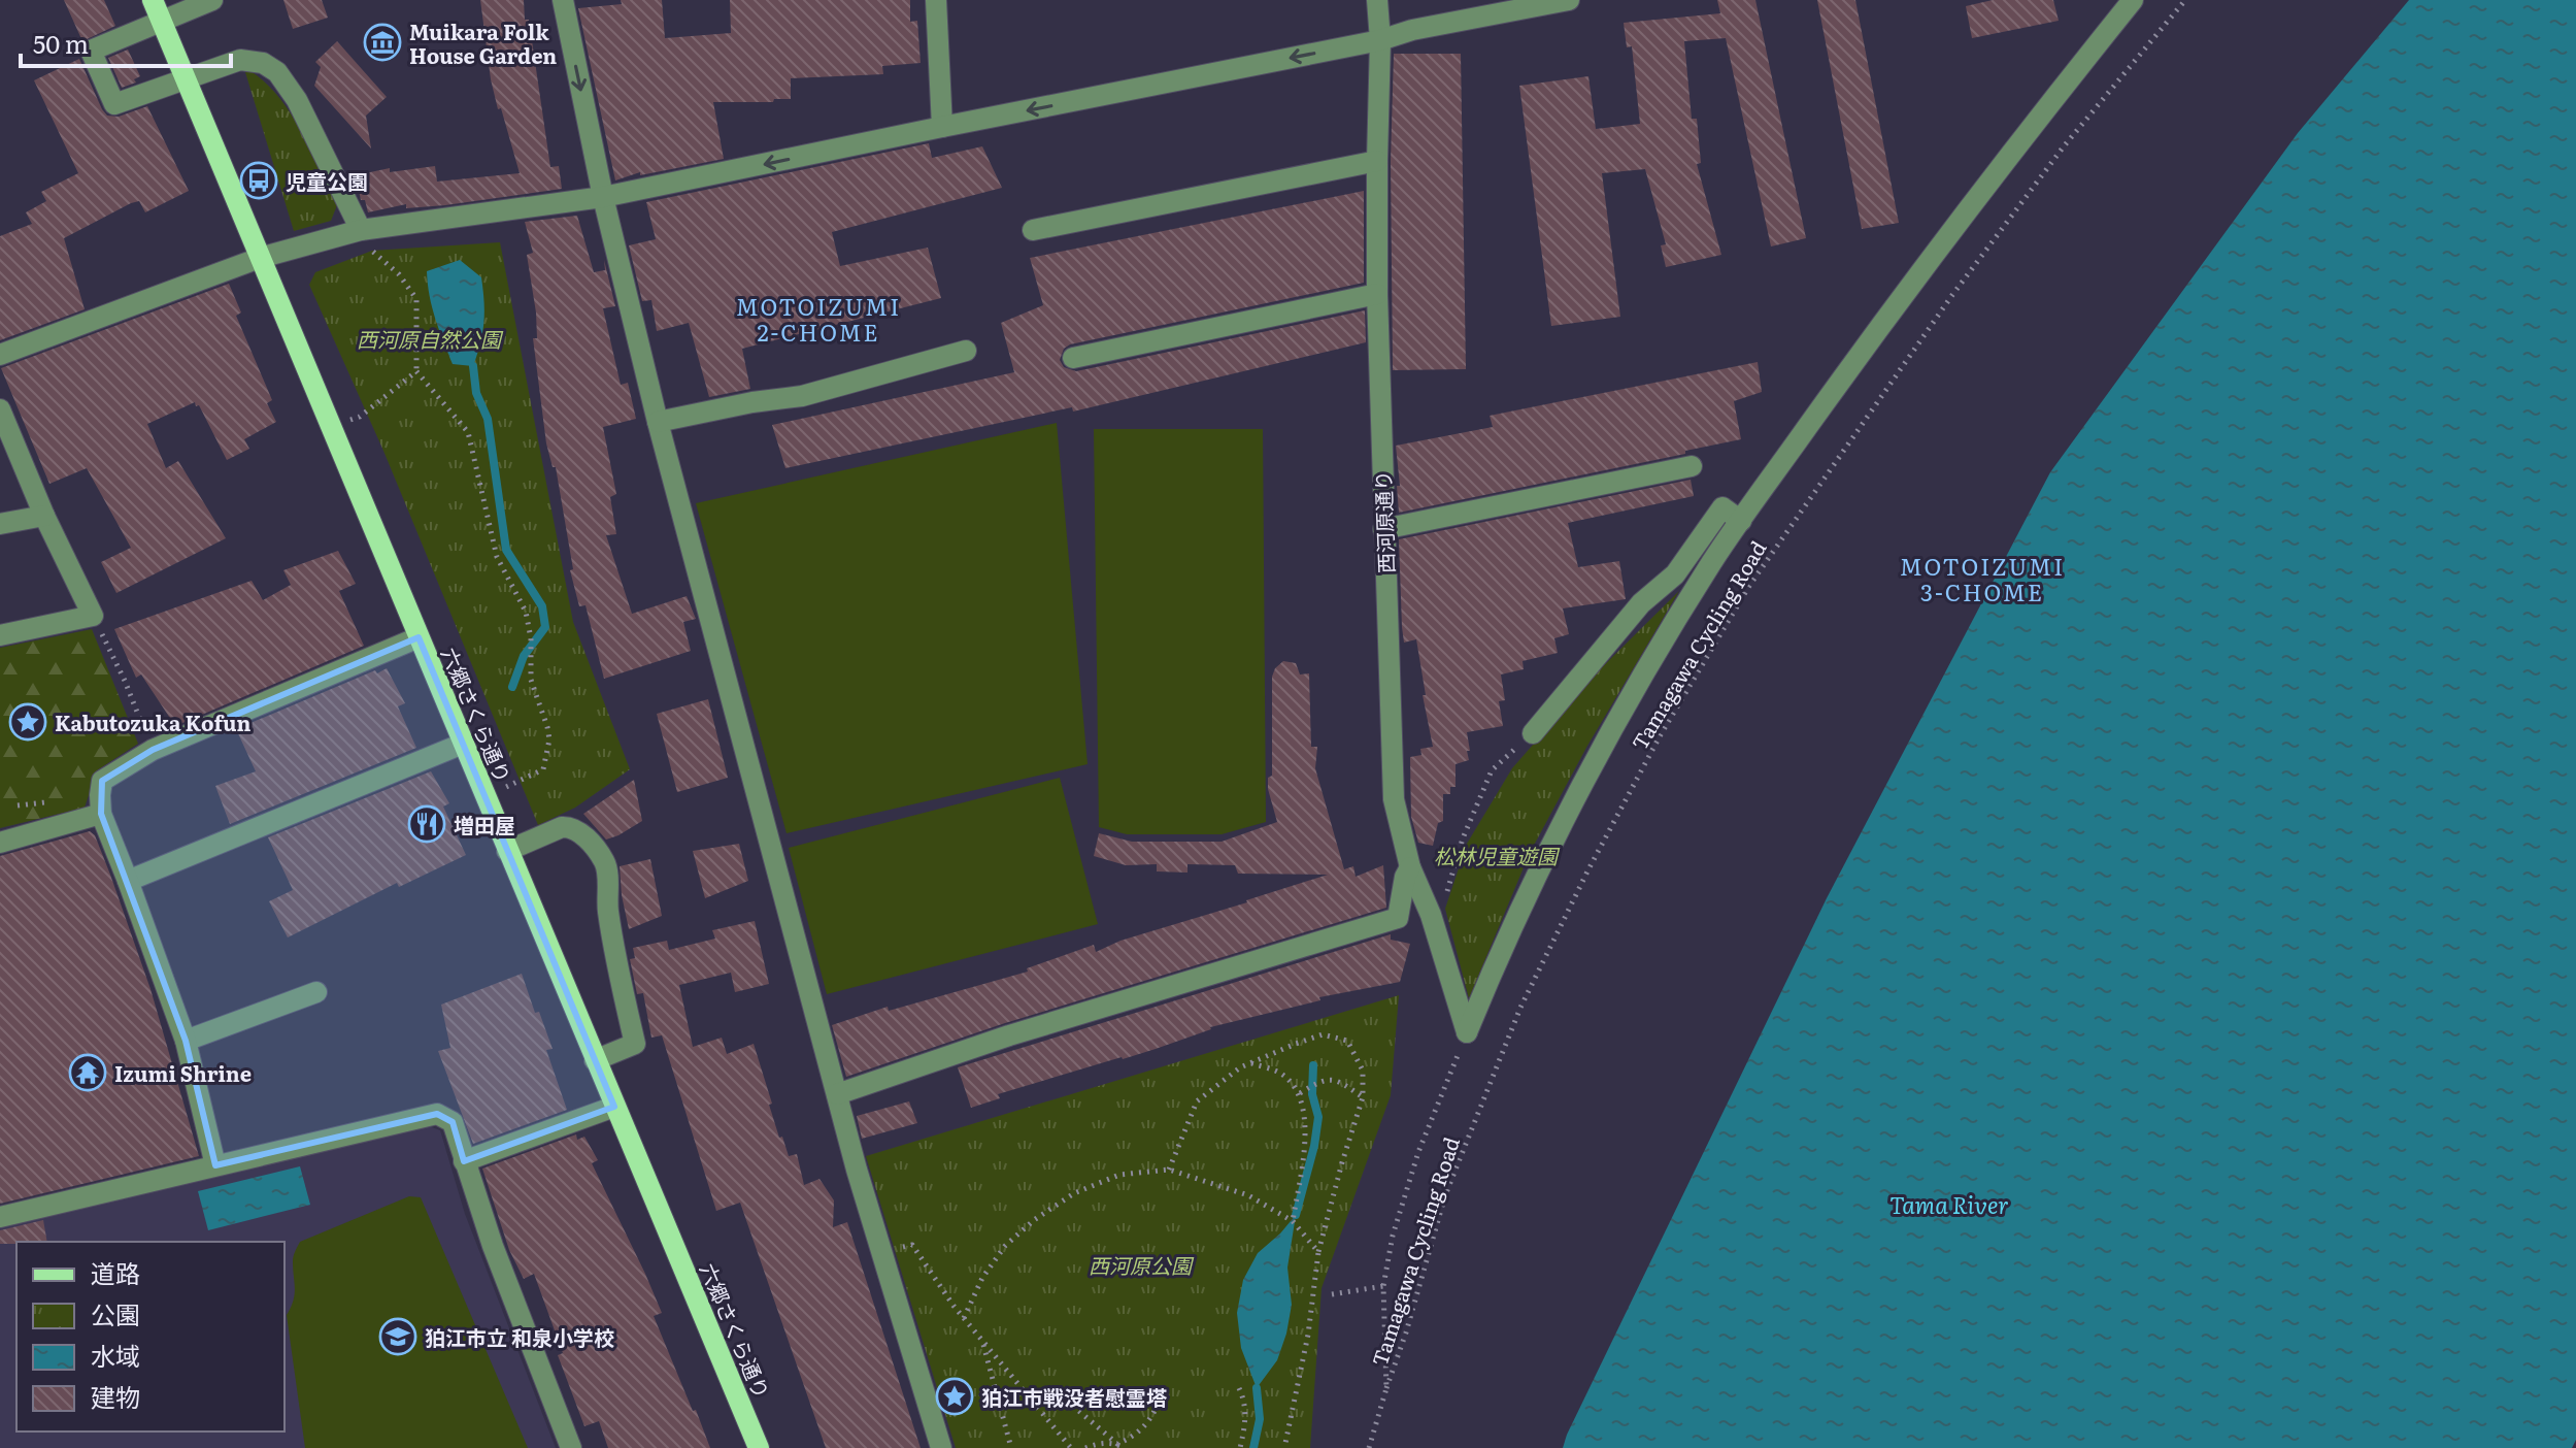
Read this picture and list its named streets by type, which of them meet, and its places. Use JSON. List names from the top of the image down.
{
  "streets": {
    "main road": ["六郷さくら通り"],
    "street": ["西河原通り"],
    "path": ["Tamagawa Cycling Road"]
  },
  "districts": ["MOTOIZUMI 2-CHOME", "MOTOIZUMI 3-CHOME"],
  "water": ["Tama River"],
  "parks": ["西河原自然公園", "松林児童遊園", "西河原公園"],
  "places": {
    "museum": ["Muikara Folk House Garden"],
    "bus stop": ["児童公園"],
    "place": ["Kabutozuka Kofun", "狛江市戦没者慰霊塔"],
    "restaurant": ["増田屋"],
    "temple": ["Izumi Shrine"],
    "school or university": ["狛江市立 和泉小学校"]
  },
  "legend": [
    "道路",
    "公園",
    "水域",
    "建物"
  ],
  "scale_bar": "50 m"
}
